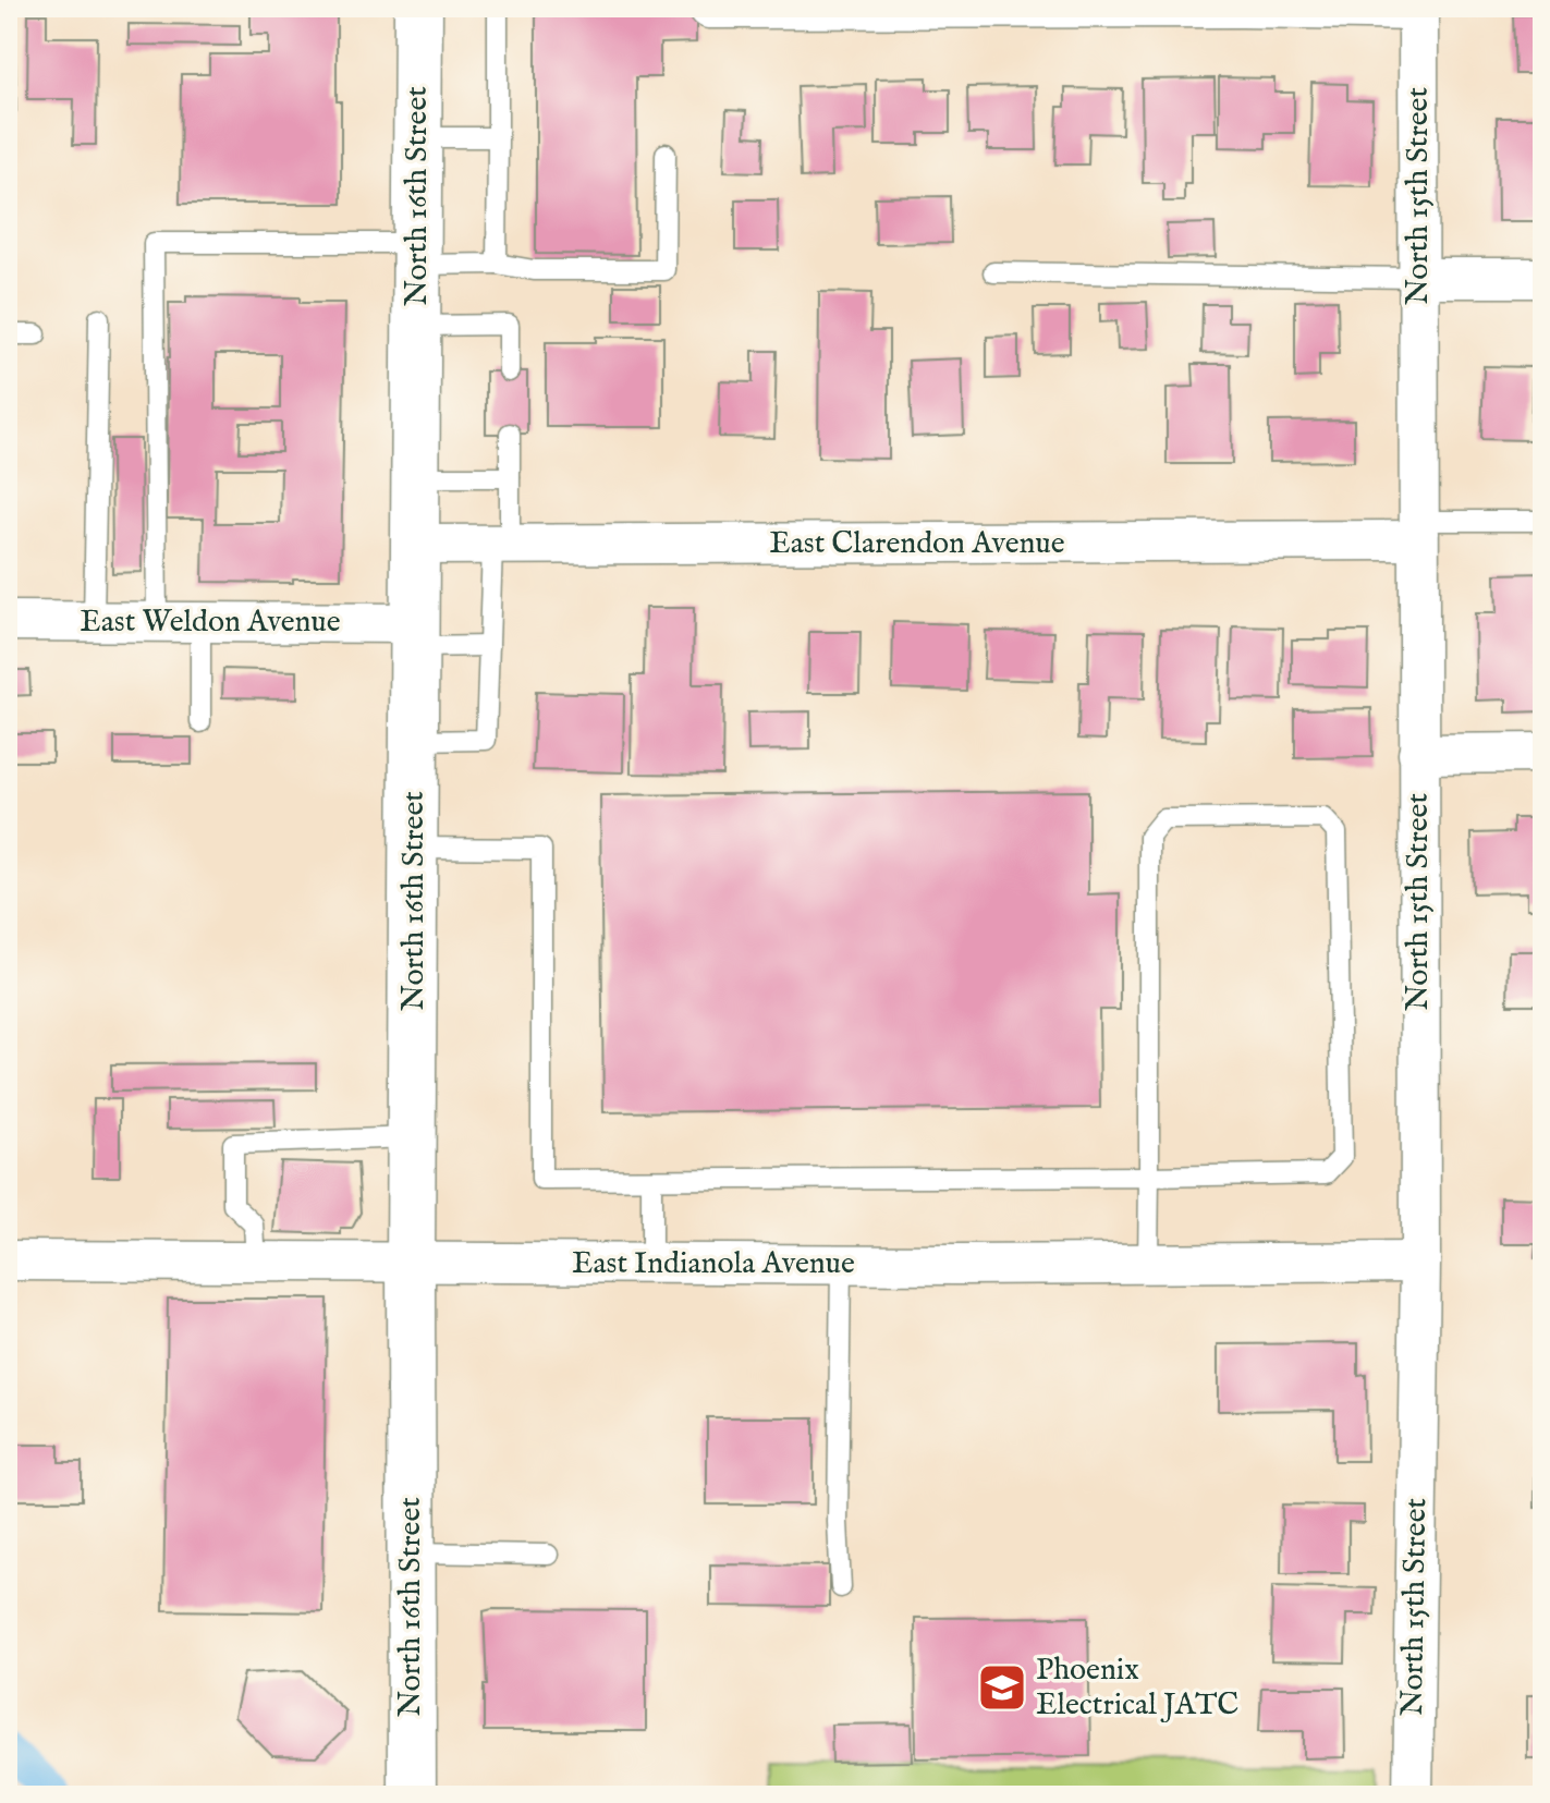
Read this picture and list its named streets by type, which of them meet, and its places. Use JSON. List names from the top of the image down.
{
  "streets": {
    "main road": ["North 16th Street"],
    "street": [
      "North 15th Street",
      "East Clarendon Avenue",
      "East Weldon Avenue",
      "East Indianola Avenue"
    ]
  },
  "crossings": [
    ["North 16th Street", "East Clarendon Avenue"],
    ["North 16th Street", "East Weldon Avenue"],
    ["North 16th Street", "East Indianola Avenue"],
    ["North 15th Street", "East Clarendon Avenue"],
    ["North 15th Street", "East Indianola Avenue"]
  ],
  "places": {
    "school or university": ["Phoenix Electrical JATC"]
  }
}
